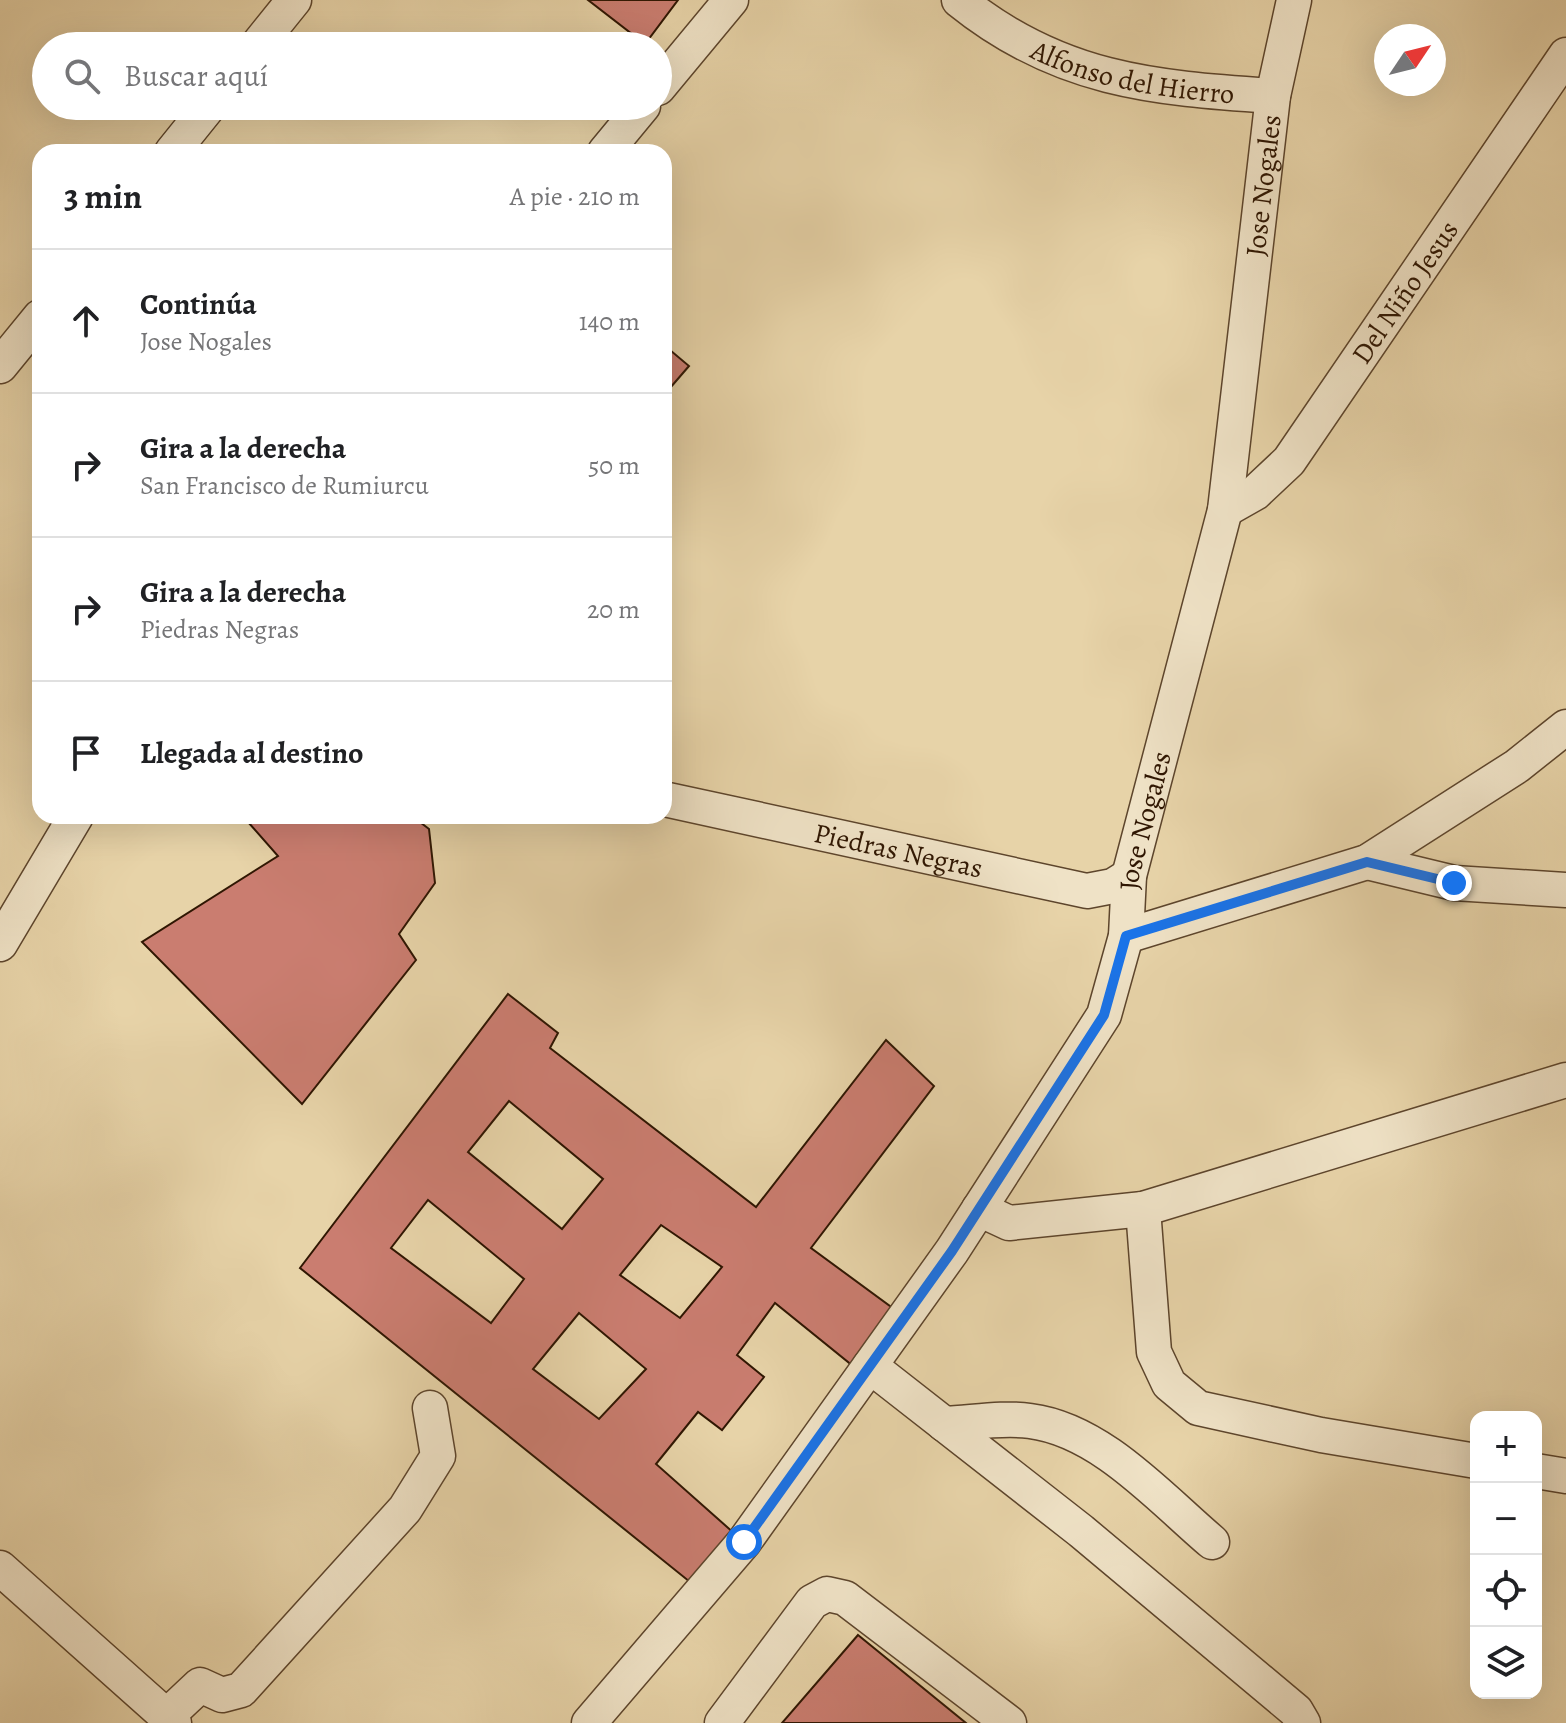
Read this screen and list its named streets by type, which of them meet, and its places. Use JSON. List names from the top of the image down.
{
  "streets": {
    "street": [
      "Alfonso del Hierro",
      "Jose Nogales",
      "Del Niño Jesus",
      "Piedras Negras"
    ]
  },
  "crossings": [
    ["Alfonso del Hierro", "Jose Nogales"],
    ["Jose Nogales", "Del Niño Jesus"],
    ["Jose Nogales", "Piedras Negras"]
  ],
  "north": "top right",
  "page": {
    "search": "Buscar aquí",
    "heading": ["3 min", "A pie · 210 m"],
    "list": [
      ["Continúa", "Jose Nogales", "140 m"],
      ["Gira a la derecha", "San Francisco de Rumiurcu", "50 m"],
      ["Gira a la derecha", "Piedras Negras", "20 m"],
      "Llegada al destino"
    ],
    "map_buttons": ["+", "−"]
  }
}
